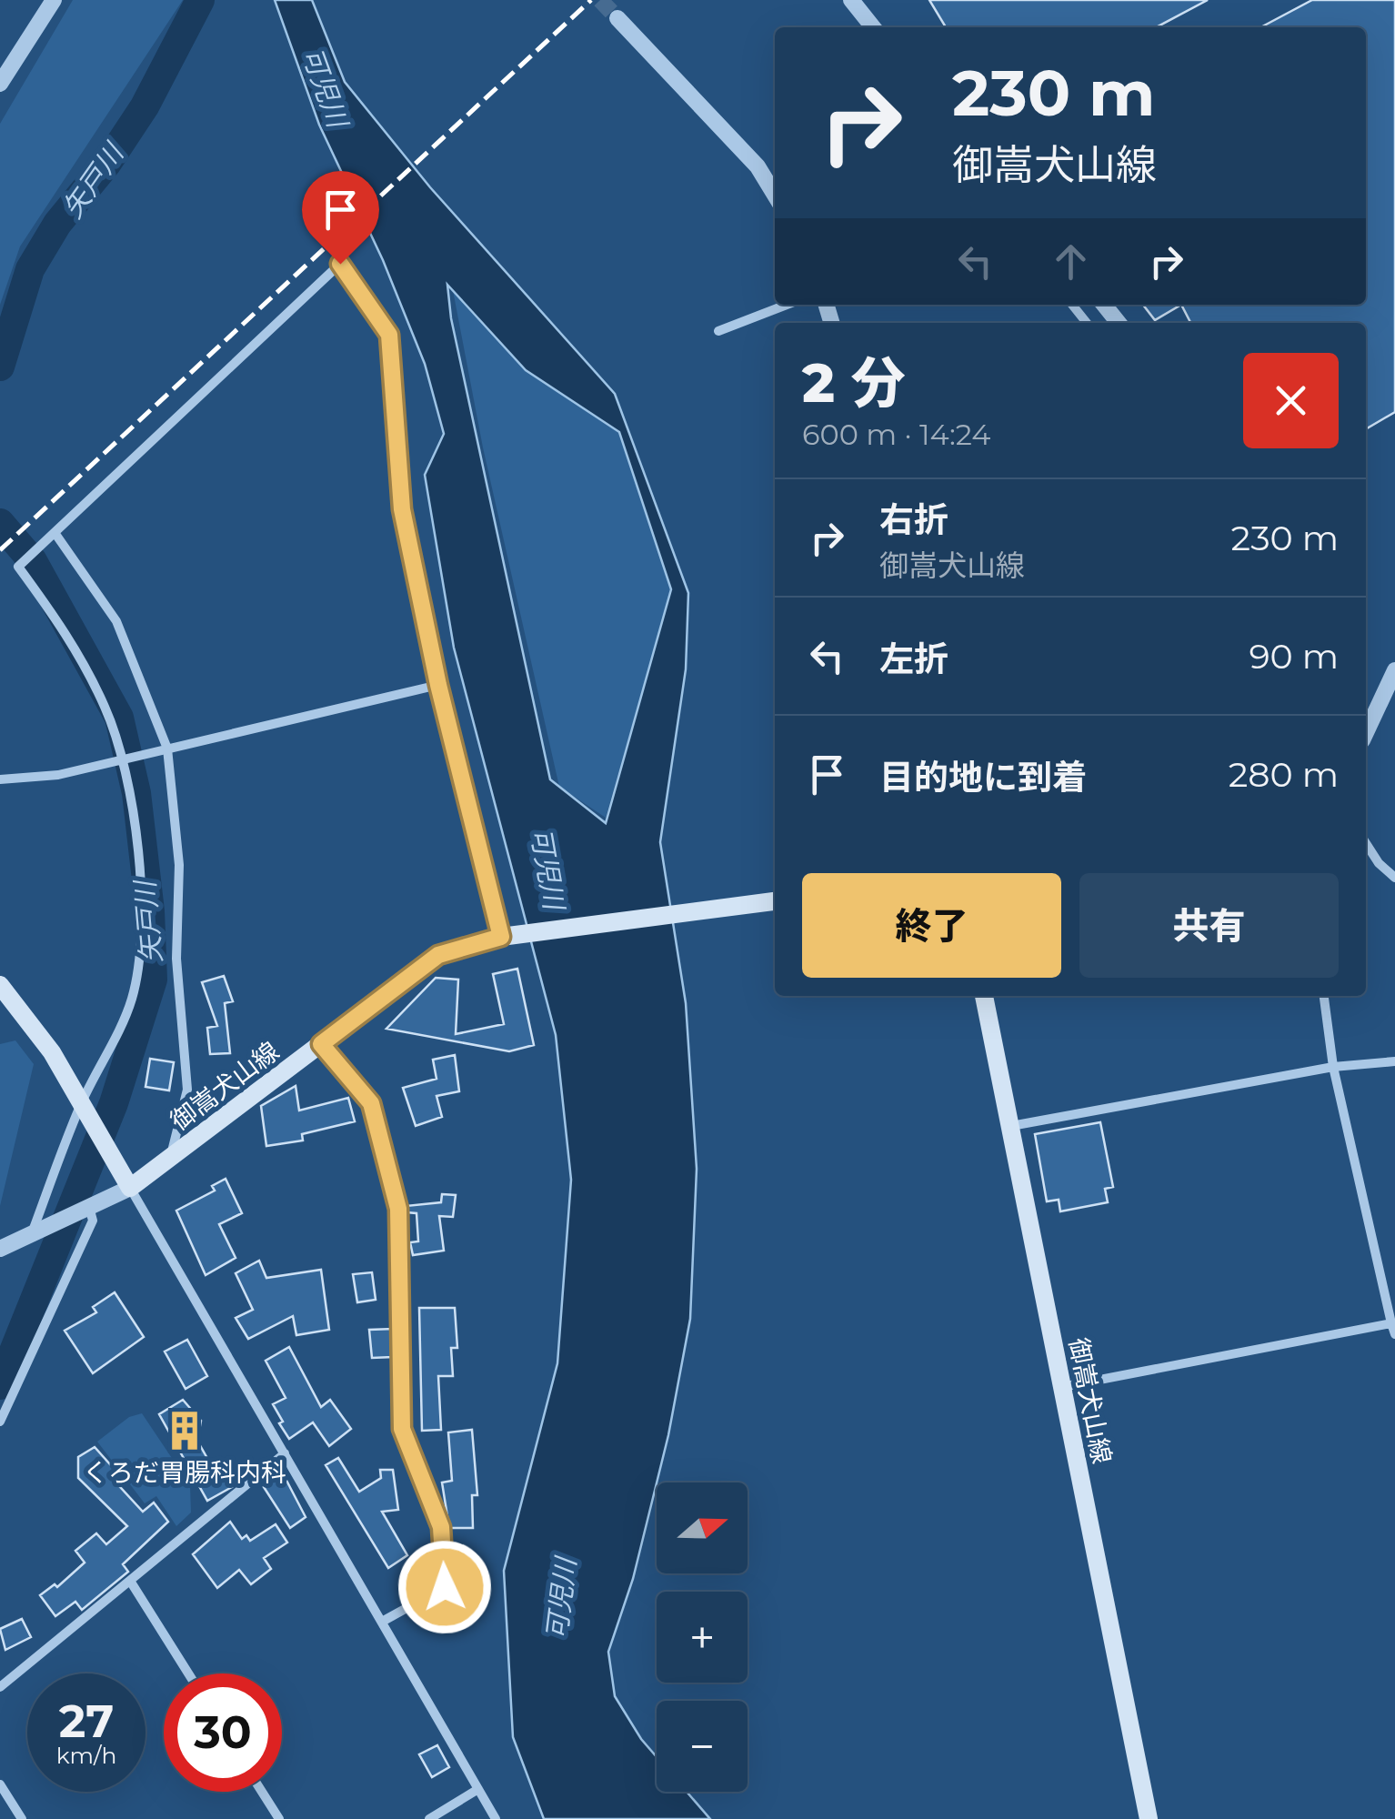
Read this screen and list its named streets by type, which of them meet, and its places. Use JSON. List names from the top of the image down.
{
  "streets": {
    "main road": ["御嵩犬山線"]
  },
  "water": ["可児川", "矢戸川"],
  "places": {
    "building": ["くろだ胃腸科内科"]
  },
  "north": "right",
  "page": {
    "turn": ["230 m", "御嵩犬山線"],
    "heading": ["2 分", "600 m · 14:24"],
    "list": [
      {
        "name": "右折",
        "note": "御嵩犬山線",
        "value": "230 m"
      },
      {
        "name": "左折",
        "value": "90 m"
      },
      {
        "name": "目的地に到着",
        "value": "280 m"
      }
    ],
    "buttons": ["終了", "共有"],
    "map_buttons": ["+", "−"],
    "speed": "27 km/h",
    "limit": "30"
  }
}
